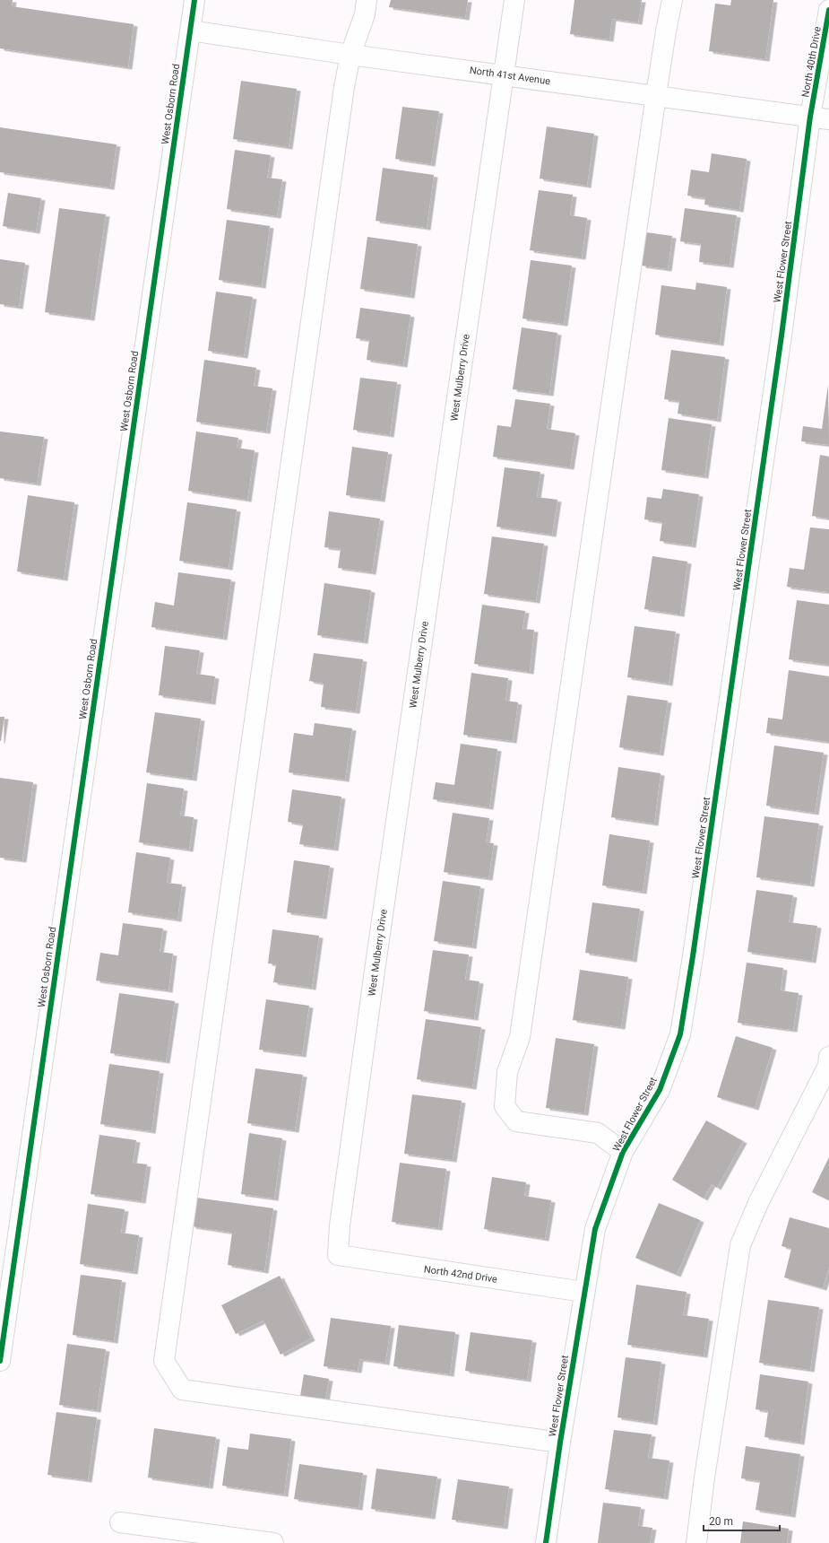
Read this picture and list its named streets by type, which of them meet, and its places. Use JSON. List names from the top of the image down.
{
  "streets": {
    "street": [
      "North 40th Drive",
      "North 41st Avenue",
      "West Osborn Road",
      "West Flower Street",
      "West Mulberry Drive",
      "North 42nd Drive"
    ]
  },
  "crossings": [
    ["North 40th Drive", "North 41st Avenue"],
    ["North 40th Drive", "West Flower Street"],
    ["North 41st Avenue", "West Osborn Road"],
    ["North 41st Avenue", "West Flower Street"],
    ["North 41st Avenue", "West Mulberry Drive"],
    ["West Flower Street", "North 42nd Drive"],
    ["West Mulberry Drive", "North 42nd Drive"]
  ],
  "scale_bar": "20 m"
}
